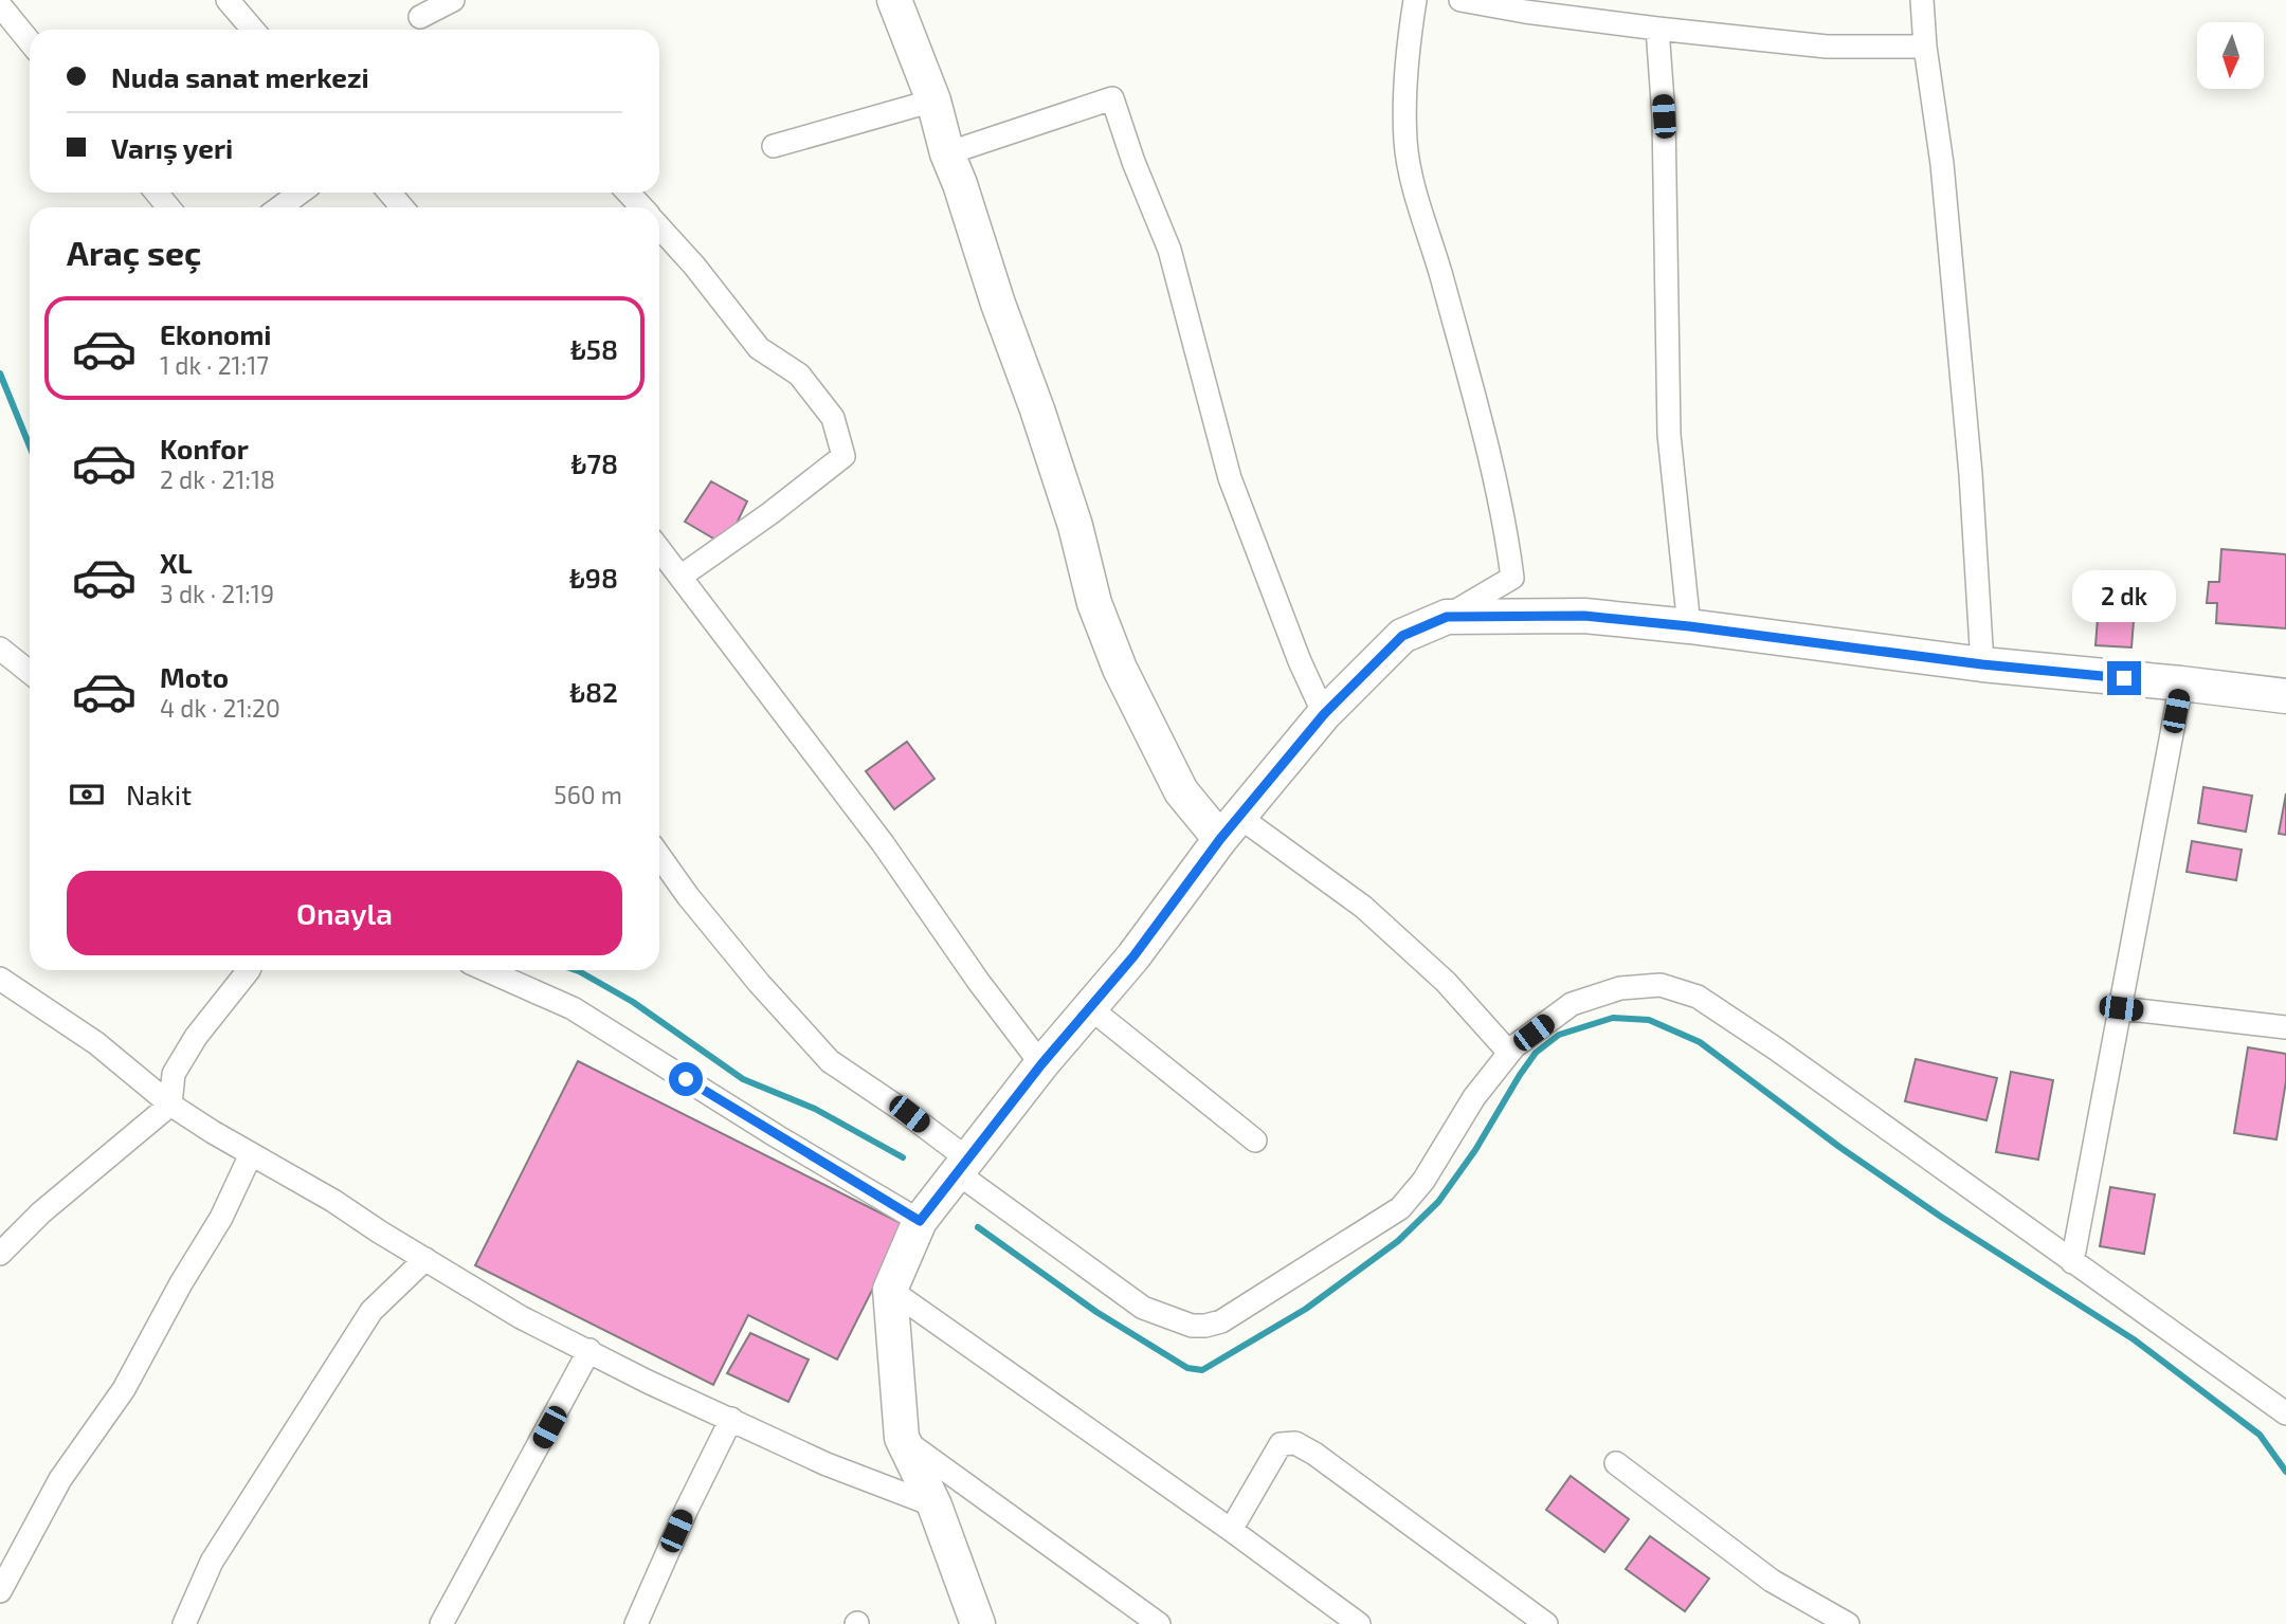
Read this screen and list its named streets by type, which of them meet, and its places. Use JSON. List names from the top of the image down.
{
  "north": "bottom",
  "page": {
    "banner": ["Nuda sanat merkezi", "Varış yeri"],
    "heading": "Araç seç",
    "list": [
      {
        "name": "Ekonomi",
        "note": "1 dk · 21:17",
        "value": "₺58"
      },
      {
        "name": "Konfor",
        "note": "2 dk · 21:18",
        "value": "₺78"
      },
      {
        "name": "XL",
        "note": "3 dk · 21:19",
        "value": "₺98"
      },
      {
        "name": "Moto",
        "note": "4 dk · 21:20",
        "value": "₺82"
      }
    ],
    "bubble": "2 dk",
    "pay": ["Nakit", "560 m"],
    "buttons": "Onayla"
  }
}
